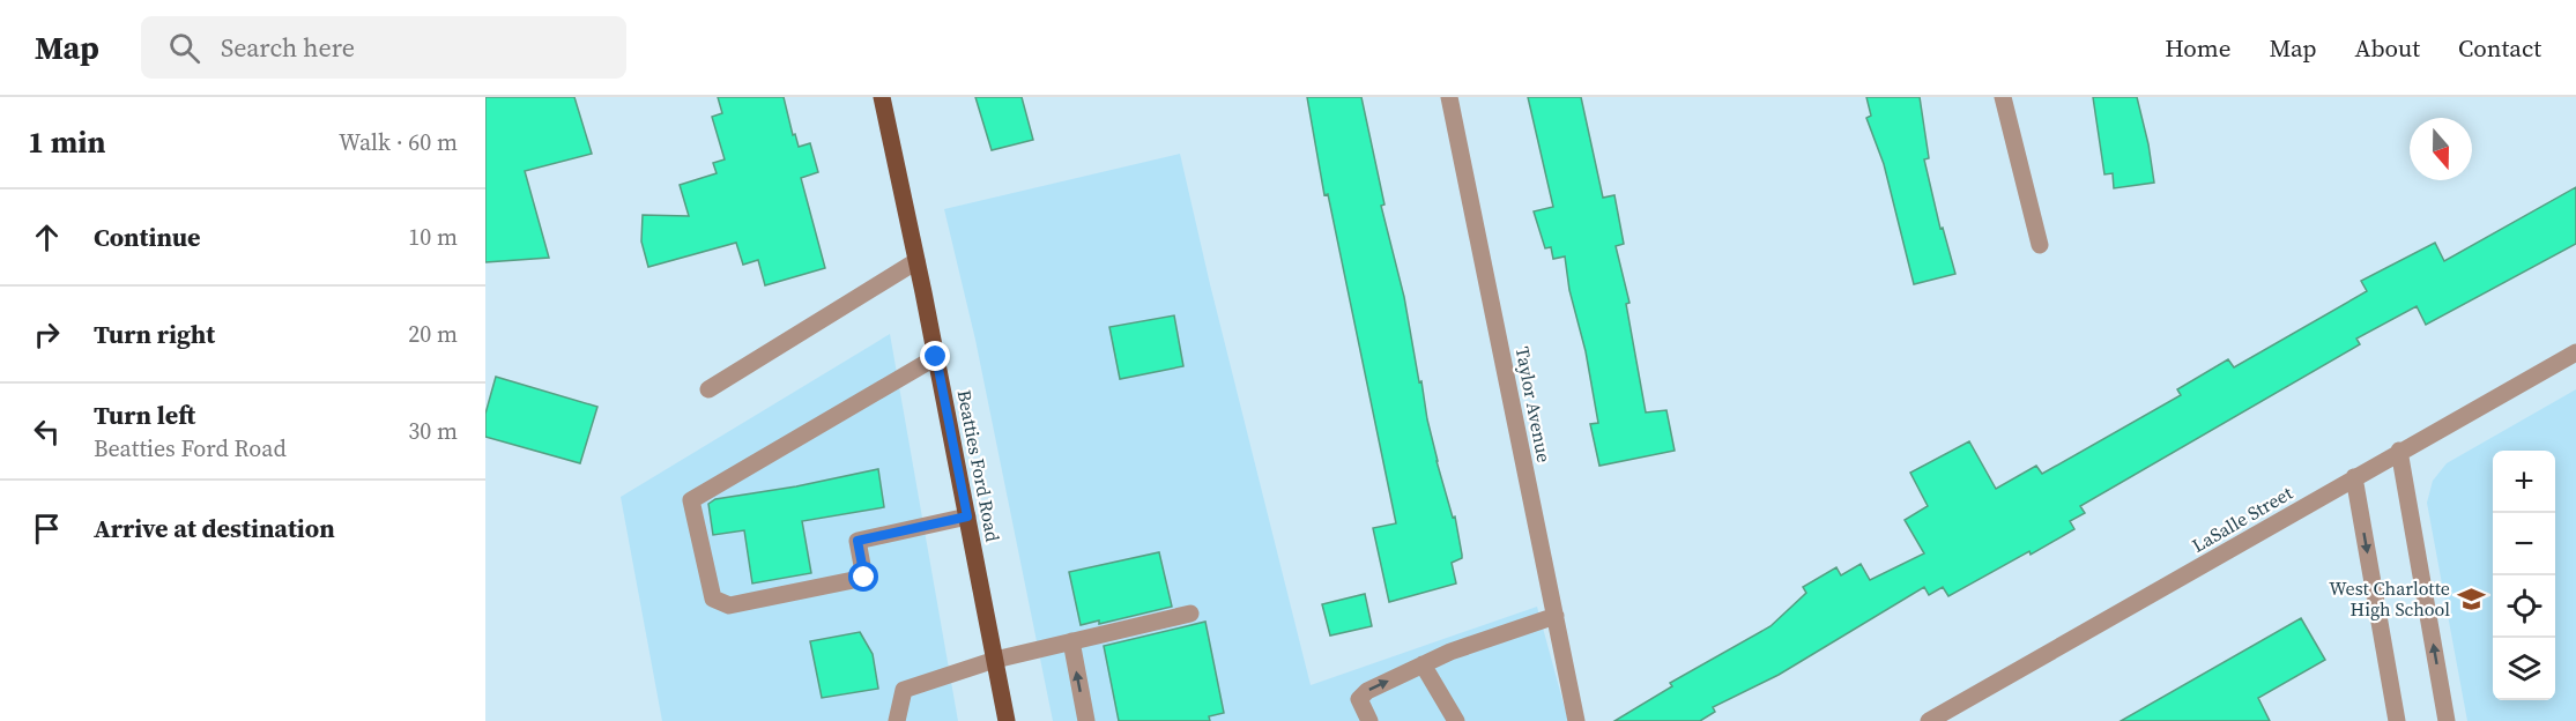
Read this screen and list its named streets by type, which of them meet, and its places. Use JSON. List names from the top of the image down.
{
  "streets": {
    "main road": ["Beatties Ford Road"],
    "street": ["Taylor Avenue", "LaSalle Street"]
  },
  "places": {
    "school or university": ["West Charlotte High School"]
  },
  "north": "bottom",
  "page": {
    "header": "Map",
    "search": "Search here",
    "nav": [
      "Home",
      "Map",
      "About",
      "Contact"
    ],
    "heading": ["1 min", "Walk · 60 m"],
    "list": [
      ["Continue", "10 m"],
      ["Turn right", "20 m"],
      ["Turn left", "Beatties Ford Road", "30 m"],
      "Arrive at destination"
    ],
    "map_buttons": ["+", "−"]
  }
}
